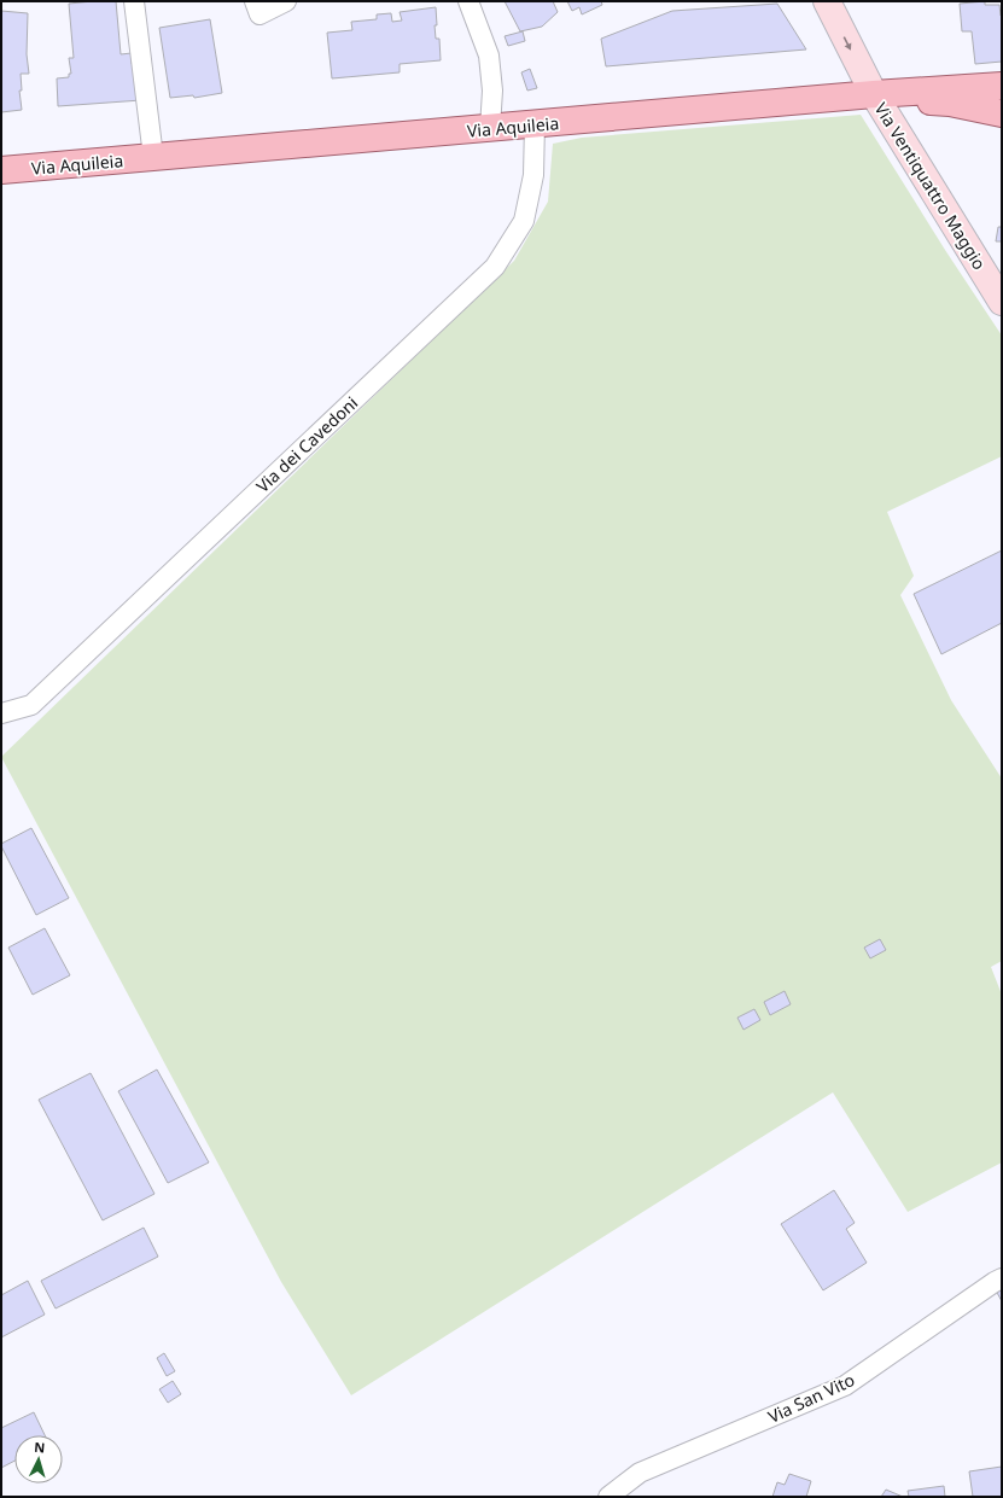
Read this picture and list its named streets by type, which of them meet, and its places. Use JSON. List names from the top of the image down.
{
  "streets": {
    "main road": ["Via Aquileia"],
    "street": ["Via Ventiquattro Maggio", "Via dei Cavedoni", "Via San Vito"]
  },
  "crossings": [
    ["Via Aquileia", "Via Ventiquattro Maggio"],
    ["Via Aquileia", "Via dei Cavedoni"]
  ],
  "north": "top"
}
